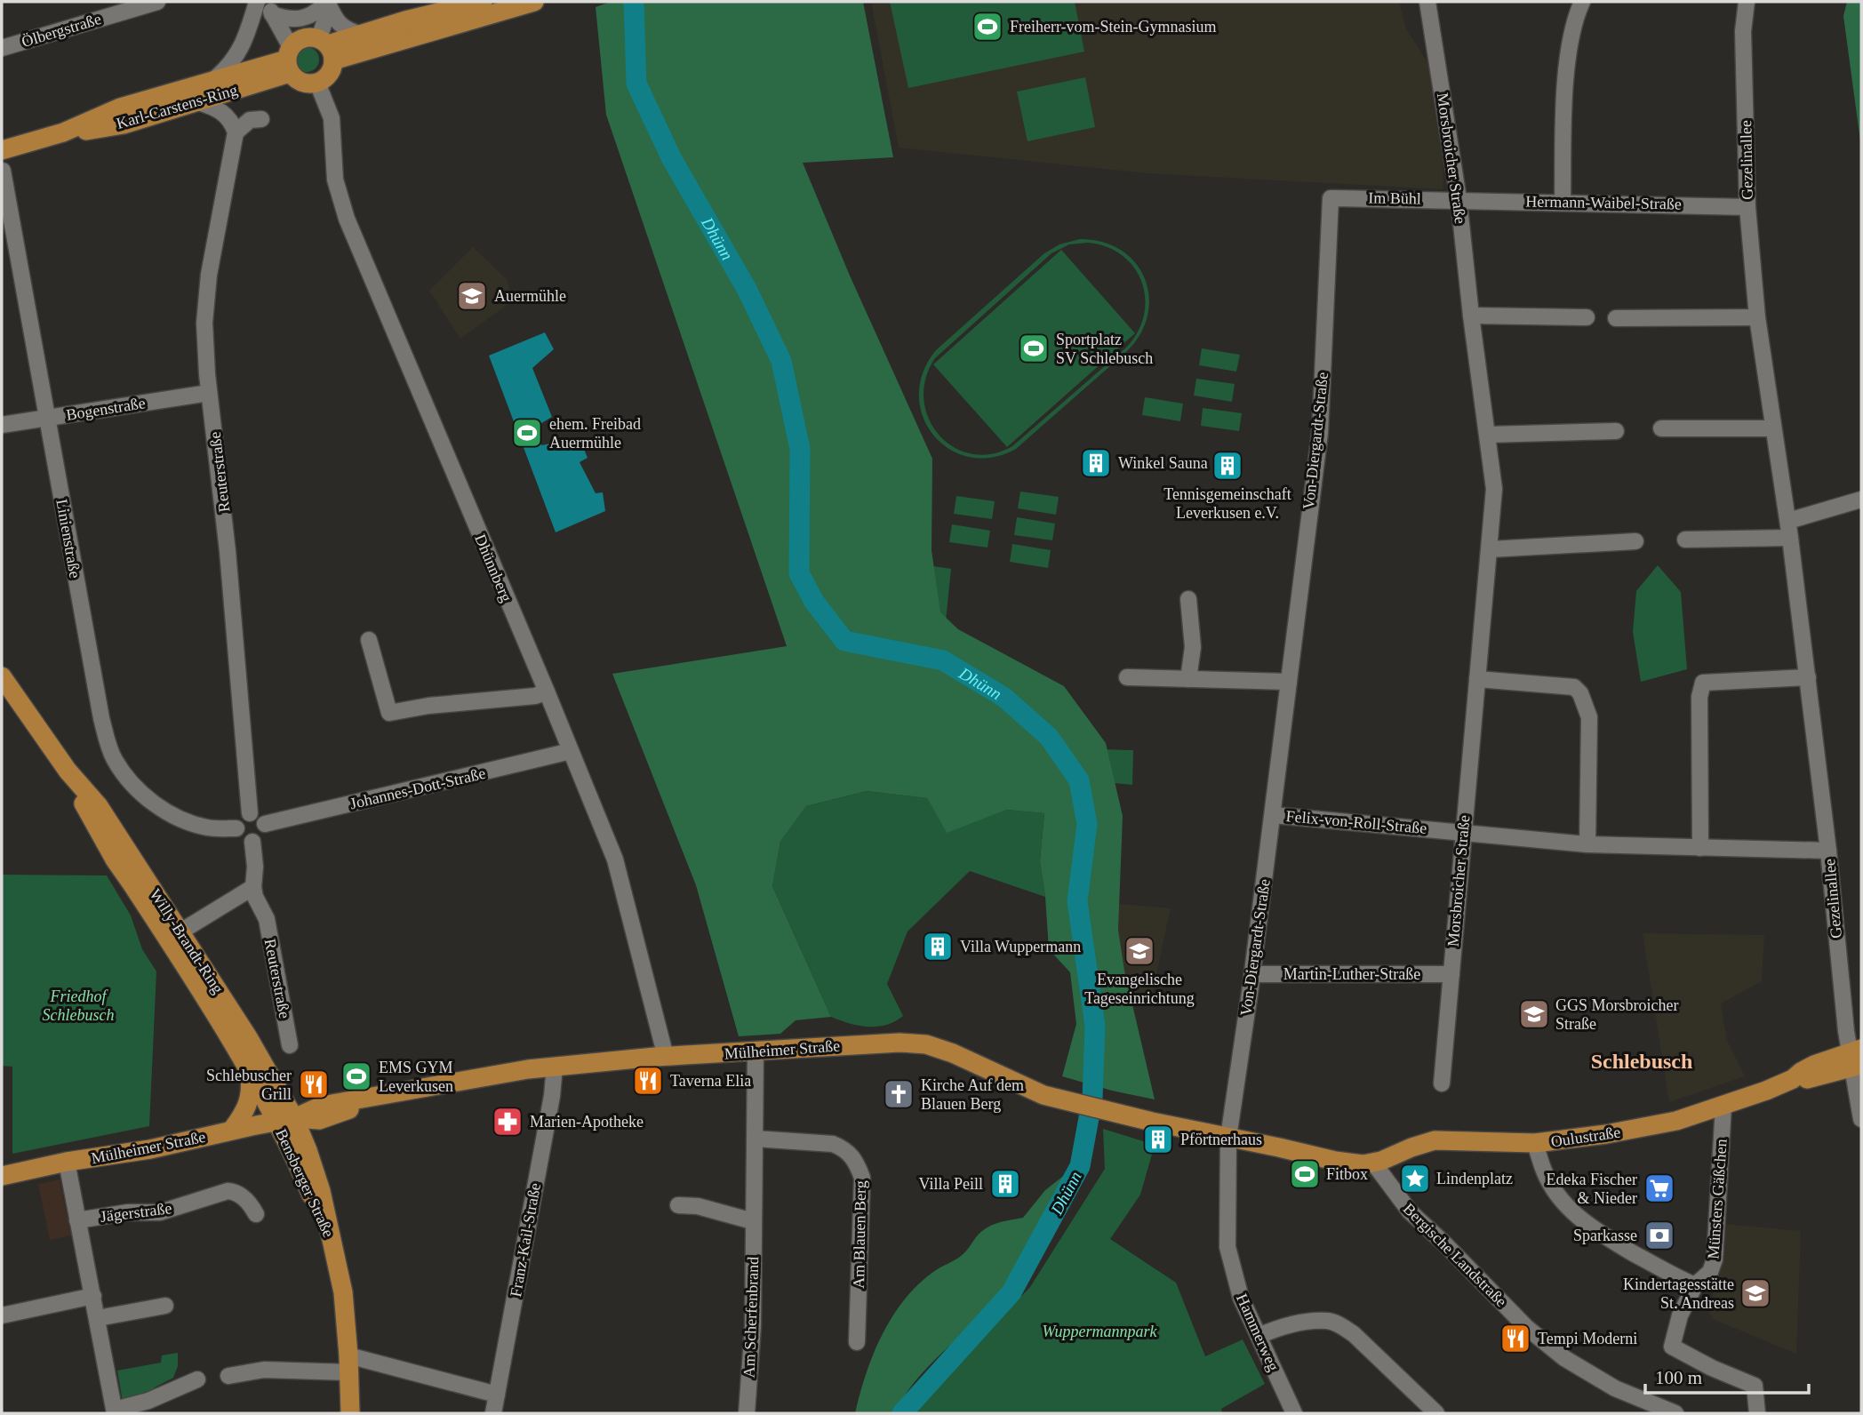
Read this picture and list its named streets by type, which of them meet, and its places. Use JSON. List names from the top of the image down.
{
  "streets": {
    "main road": [
      "Karl-Carstens-Ring",
      "Willy-Brandt-Ring",
      "Mülheimer Straße",
      "Oulustraße",
      "Bensberger Straße"
    ],
    "street": [
      "Ölbergstraße",
      "Morsbroicher Straße",
      "Gezelinallee",
      "Im Bühl",
      "Hermann-Waibel-Straße",
      "Bogenstraße",
      "Von-Diergardt-Straße",
      "Reuterstraße",
      "Linienstraße",
      "Dhünnberg",
      "Johannes-Dott-Straße",
      "Felix-von-Roll-Straße",
      "Martin-Luther-Straße",
      "Münsters Gäßchen",
      "Jägerstraße",
      "Am Blauen Berg",
      "Franz-Kail-Straße",
      "Bergische Landstraße",
      "Am Scherfenbrand",
      "Hammerweg"
    ]
  },
  "crossings": [
    ["Karl-Carstens-Ring", "Dhünnberg"],
    ["Morsbroicher Straße", "Im Bühl"],
    ["Morsbroicher Straße", "Hermann-Waibel-Straße"],
    ["Morsbroicher Straße", "Felix-von-Roll-Straße"],
    ["Morsbroicher Straße", "Martin-Luther-Straße"],
    ["Gezelinallee", "Hermann-Waibel-Straße"],
    ["Gezelinallee", "Felix-von-Roll-Straße"],
    ["Gezelinallee", "Oulustraße"],
    ["Im Bühl", "Hermann-Waibel-Straße"],
    ["Im Bühl", "Von-Diergardt-Straße"],
    ["Bogenstraße", "Reuterstraße"],
    ["Bogenstraße", "Linienstraße"],
    ["Von-Diergardt-Straße", "Felix-von-Roll-Straße"],
    ["Von-Diergardt-Straße", "Martin-Luther-Straße"],
    ["Von-Diergardt-Straße", "Mülheimer Straße"],
    ["Von-Diergardt-Straße", "Hammerweg"],
    ["Reuterstraße", "Linienstraße"],
    ["Reuterstraße", "Johannes-Dott-Straße"],
    ["Linienstraße", "Johannes-Dott-Straße"],
    ["Dhünnberg", "Johannes-Dott-Straße"],
    ["Dhünnberg", "Mülheimer Straße"],
    ["Willy-Brandt-Ring", "Mülheimer Straße"],
    ["Willy-Brandt-Ring", "Bensberger Straße"],
    ["Mülheimer Straße", "Bensberger Straße"],
    ["Mülheimer Straße", "Jägerstraße"],
    ["Mülheimer Straße", "Franz-Kail-Straße"],
    ["Mülheimer Straße", "Am Scherfenbrand"],
    ["Mülheimer Straße", "Hammerweg"],
    ["Oulustraße", "Münsters Gäßchen"],
    ["Oulustraße", "Bergische Landstraße"],
    ["Am Blauen Berg", "Am Scherfenbrand"]
  ],
  "districts": ["Schlebusch"],
  "water": ["Dhünn"],
  "parks": ["Friedhof Schlebusch", "Wuppermannpark"],
  "places": {
    "sports": [
      "Freiherr-vom-Stein-Gymnasium",
      "Sportplatz SV Schlebusch",
      "ehem. Freibad Auermühle",
      "EMS GYM Leverkusen",
      "Fitbox"
    ],
    "school or university": [
      "Auermühle",
      "Evangelische Tageseinrichtung",
      "GGS Morsbroicher Straße",
      "Kindertagesstätte St. Andreas"
    ],
    "building": [
      "Winkel Sauna",
      "Tennisgemeinschaft Leverkusen e.V.",
      "Villa Wuppermann",
      "Pförtnerhaus",
      "Villa Peill"
    ],
    "restaurant": ["Taverna Elia", "Schlebuscher Grill", "Tempi Moderni"],
    "church": ["Kirche Auf dem Blauen Berg"],
    "pharmacy": ["Marien-Apotheke"],
    "place": ["Lindenplatz"],
    "supermarket": ["Edeka Fischer & Nieder"],
    "bank": ["Sparkasse"]
  },
  "scale_bar": "100 m"
}
